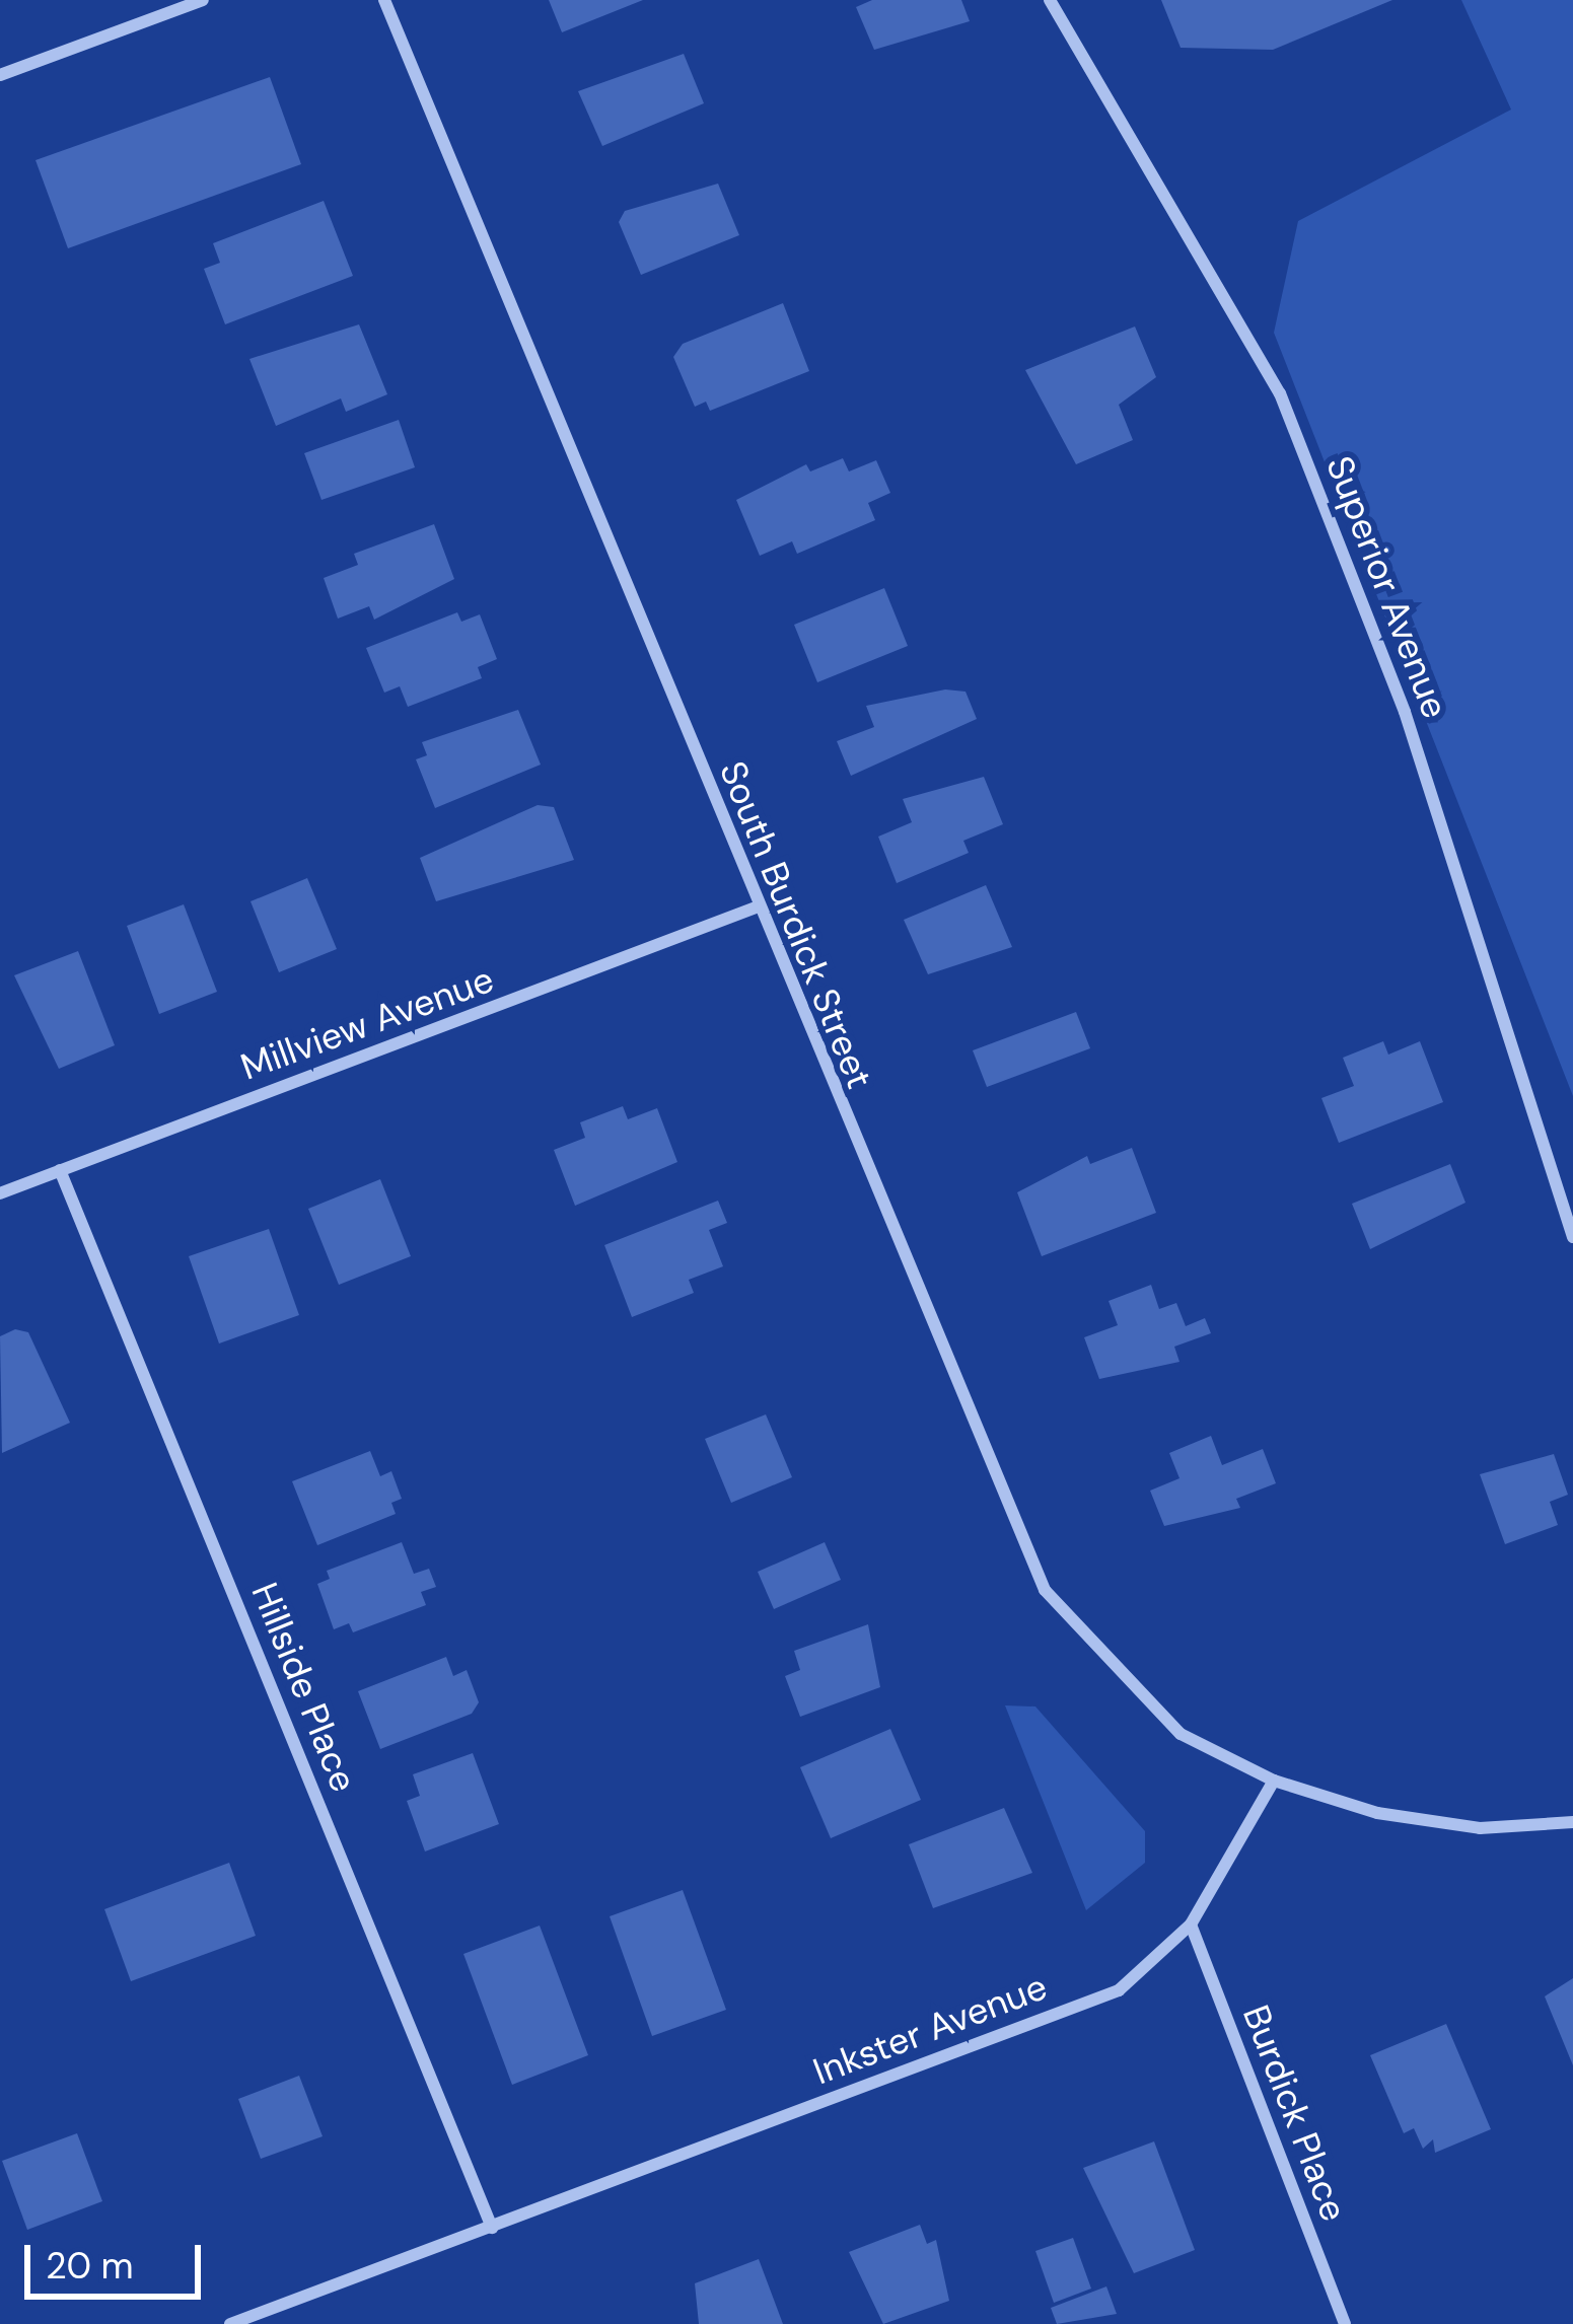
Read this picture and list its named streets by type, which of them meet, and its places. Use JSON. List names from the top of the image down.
{
  "streets": {
    "street": [
      "Superior Avenue",
      "South Burdick Street",
      "Millview Avenue",
      "Hillside Place",
      "Inkster Avenue",
      "Burdick Place"
    ]
  },
  "crossings": [
    ["South Burdick Street", "Millview Avenue"],
    ["South Burdick Street", "Inkster Avenue"],
    ["Millview Avenue", "Hillside Place"],
    ["Hillside Place", "Inkster Avenue"],
    ["Inkster Avenue", "Burdick Place"]
  ],
  "scale_bar": "20 m"
}
